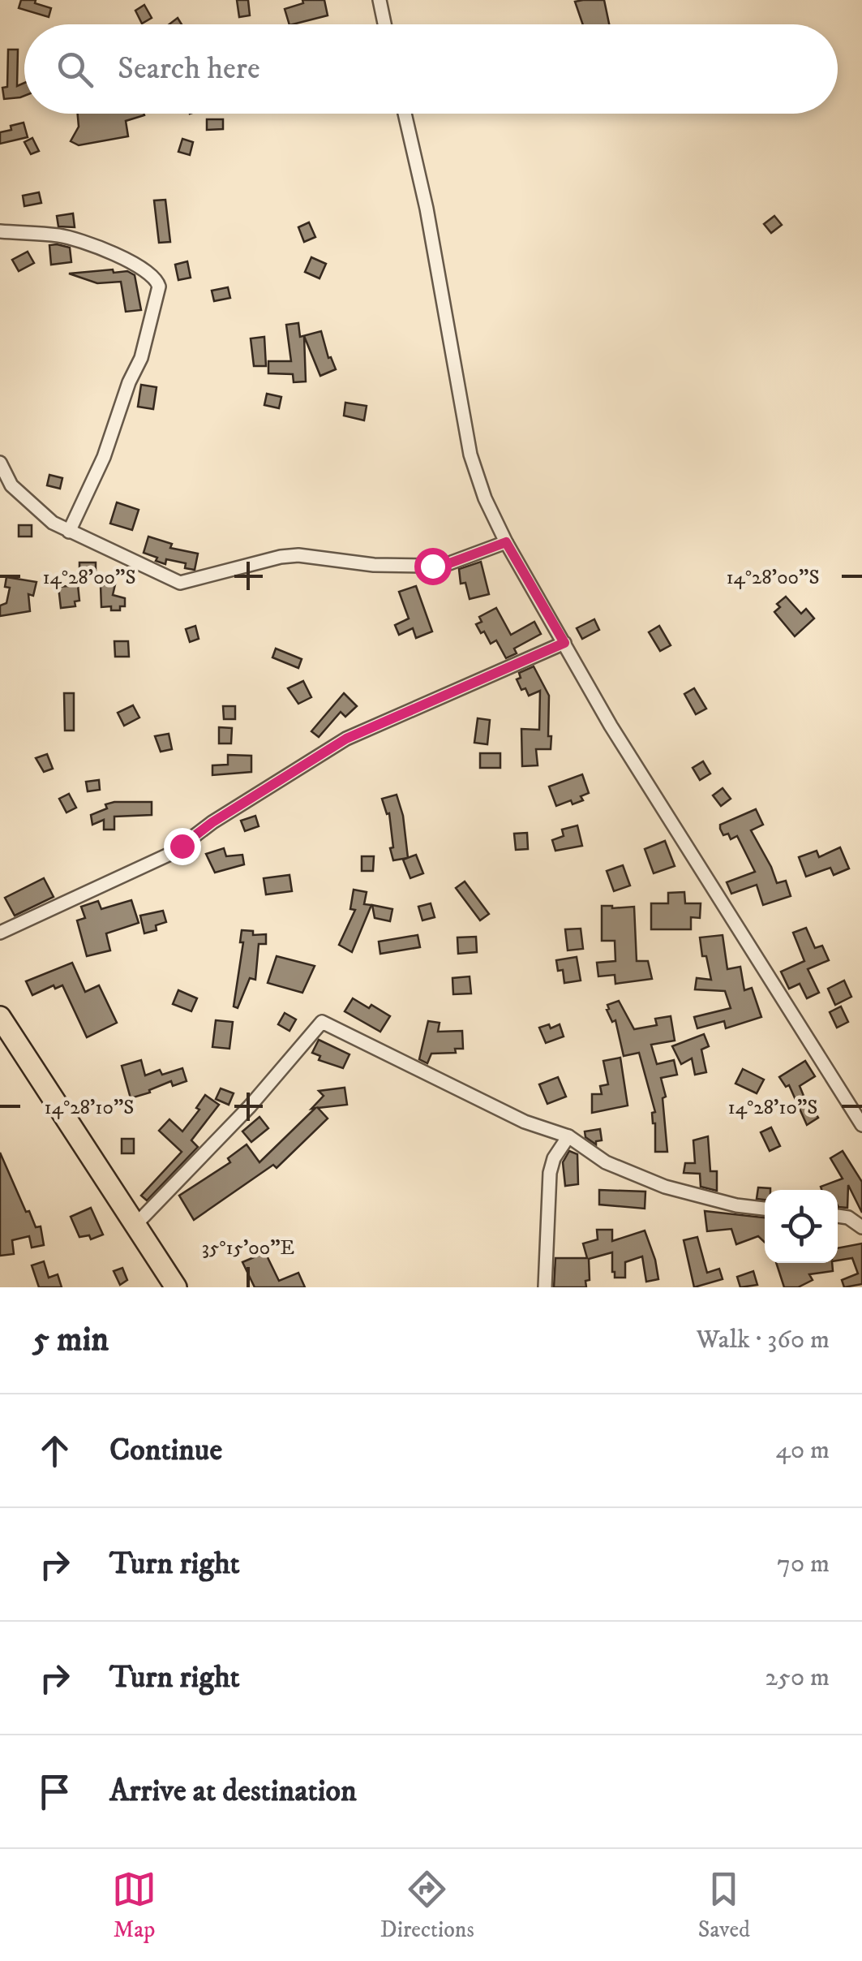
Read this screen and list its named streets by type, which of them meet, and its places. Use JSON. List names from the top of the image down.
{
  "page": {
    "search": "Search here",
    "heading": ["5 min", "Walk · 360 m"],
    "list": [
      ["Continue", "40 m"],
      ["Turn right", "70 m"],
      ["Turn right", "250 m"],
      "Arrive at destination"
    ],
    "nav": ["Map", "Directions", "Saved"]
  },
  "coordinates": ["14°28'00\"S", "14°28'10\"S", "35°15'00\"E"]
}
